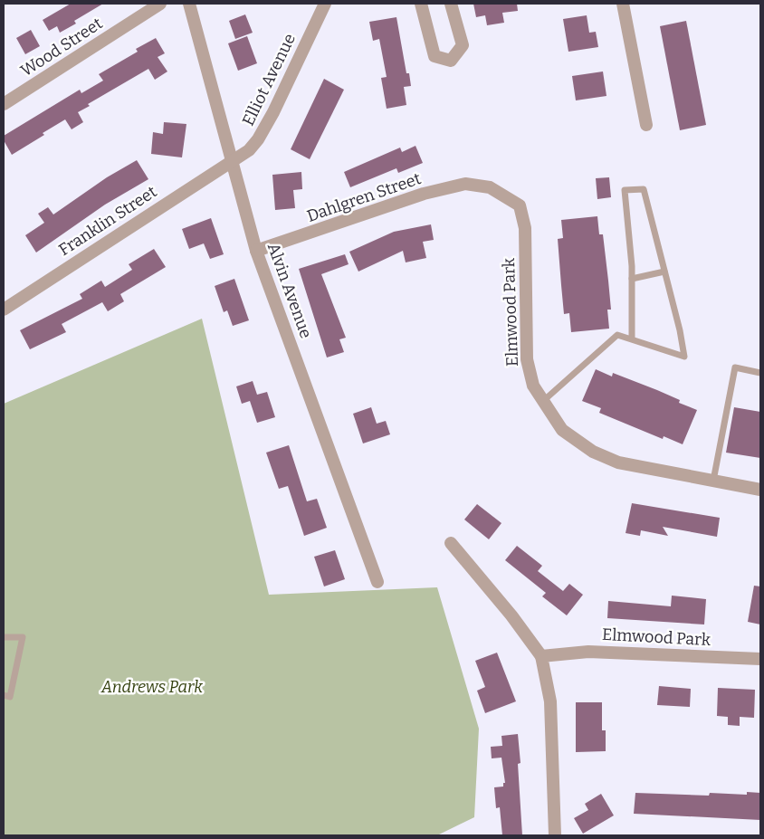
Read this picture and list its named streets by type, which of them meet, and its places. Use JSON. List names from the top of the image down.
{
  "streets": {
    "street": [
      "Wood Street",
      "Elliot Avenue",
      "Dahlgren Street",
      "Franklin Street",
      "Alvin Avenue",
      "Elmwood Park"
    ]
  },
  "crossings": [
    ["Elliot Avenue", "Franklin Street"],
    ["Elliot Avenue", "Alvin Avenue"],
    ["Dahlgren Street", "Alvin Avenue"],
    ["Dahlgren Street", "Elmwood Park"],
    ["Franklin Street", "Alvin Avenue"]
  ],
  "parks": ["Andrews Park"]
}
